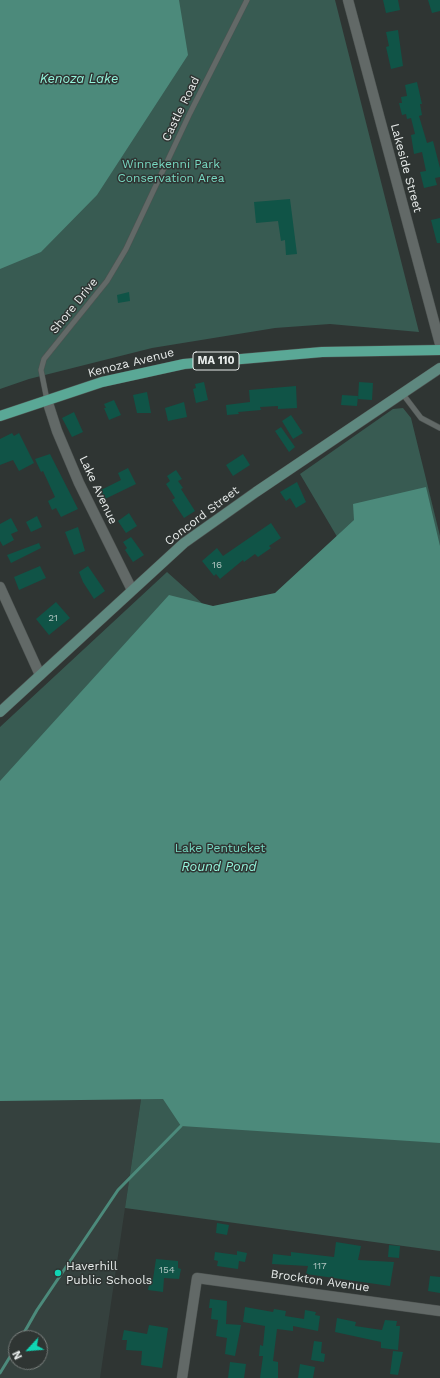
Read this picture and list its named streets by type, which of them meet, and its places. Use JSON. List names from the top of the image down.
{
  "streets": {
    "main road": ["MA 110", "Kenoza Avenue", "Concord Street"],
    "street": ["Lakeside Street", "Lake Avenue", "Brockton Avenue"],
    "lane": ["Castle Road", "Shore Drive"]
  },
  "crossings": [
    ["Castle Road", "Shore Drive"],
    ["Shore Drive", "Kenoza Avenue"],
    ["Shore Drive", "Lake Avenue"],
    ["Kenoza Avenue", "Lake Avenue"],
    ["Lake Avenue", "Concord Street"]
  ],
  "water": ["Kenoza Lake", "Round Pond"],
  "parks": ["Winnekenni Park Conservation Area", "Lake Pentucket"],
  "places": ["Haverhill Public Schools"],
  "house_numbers": [
    "16",
    "21",
    "117",
    "154"
  ],
  "north": "bottom left"
}
